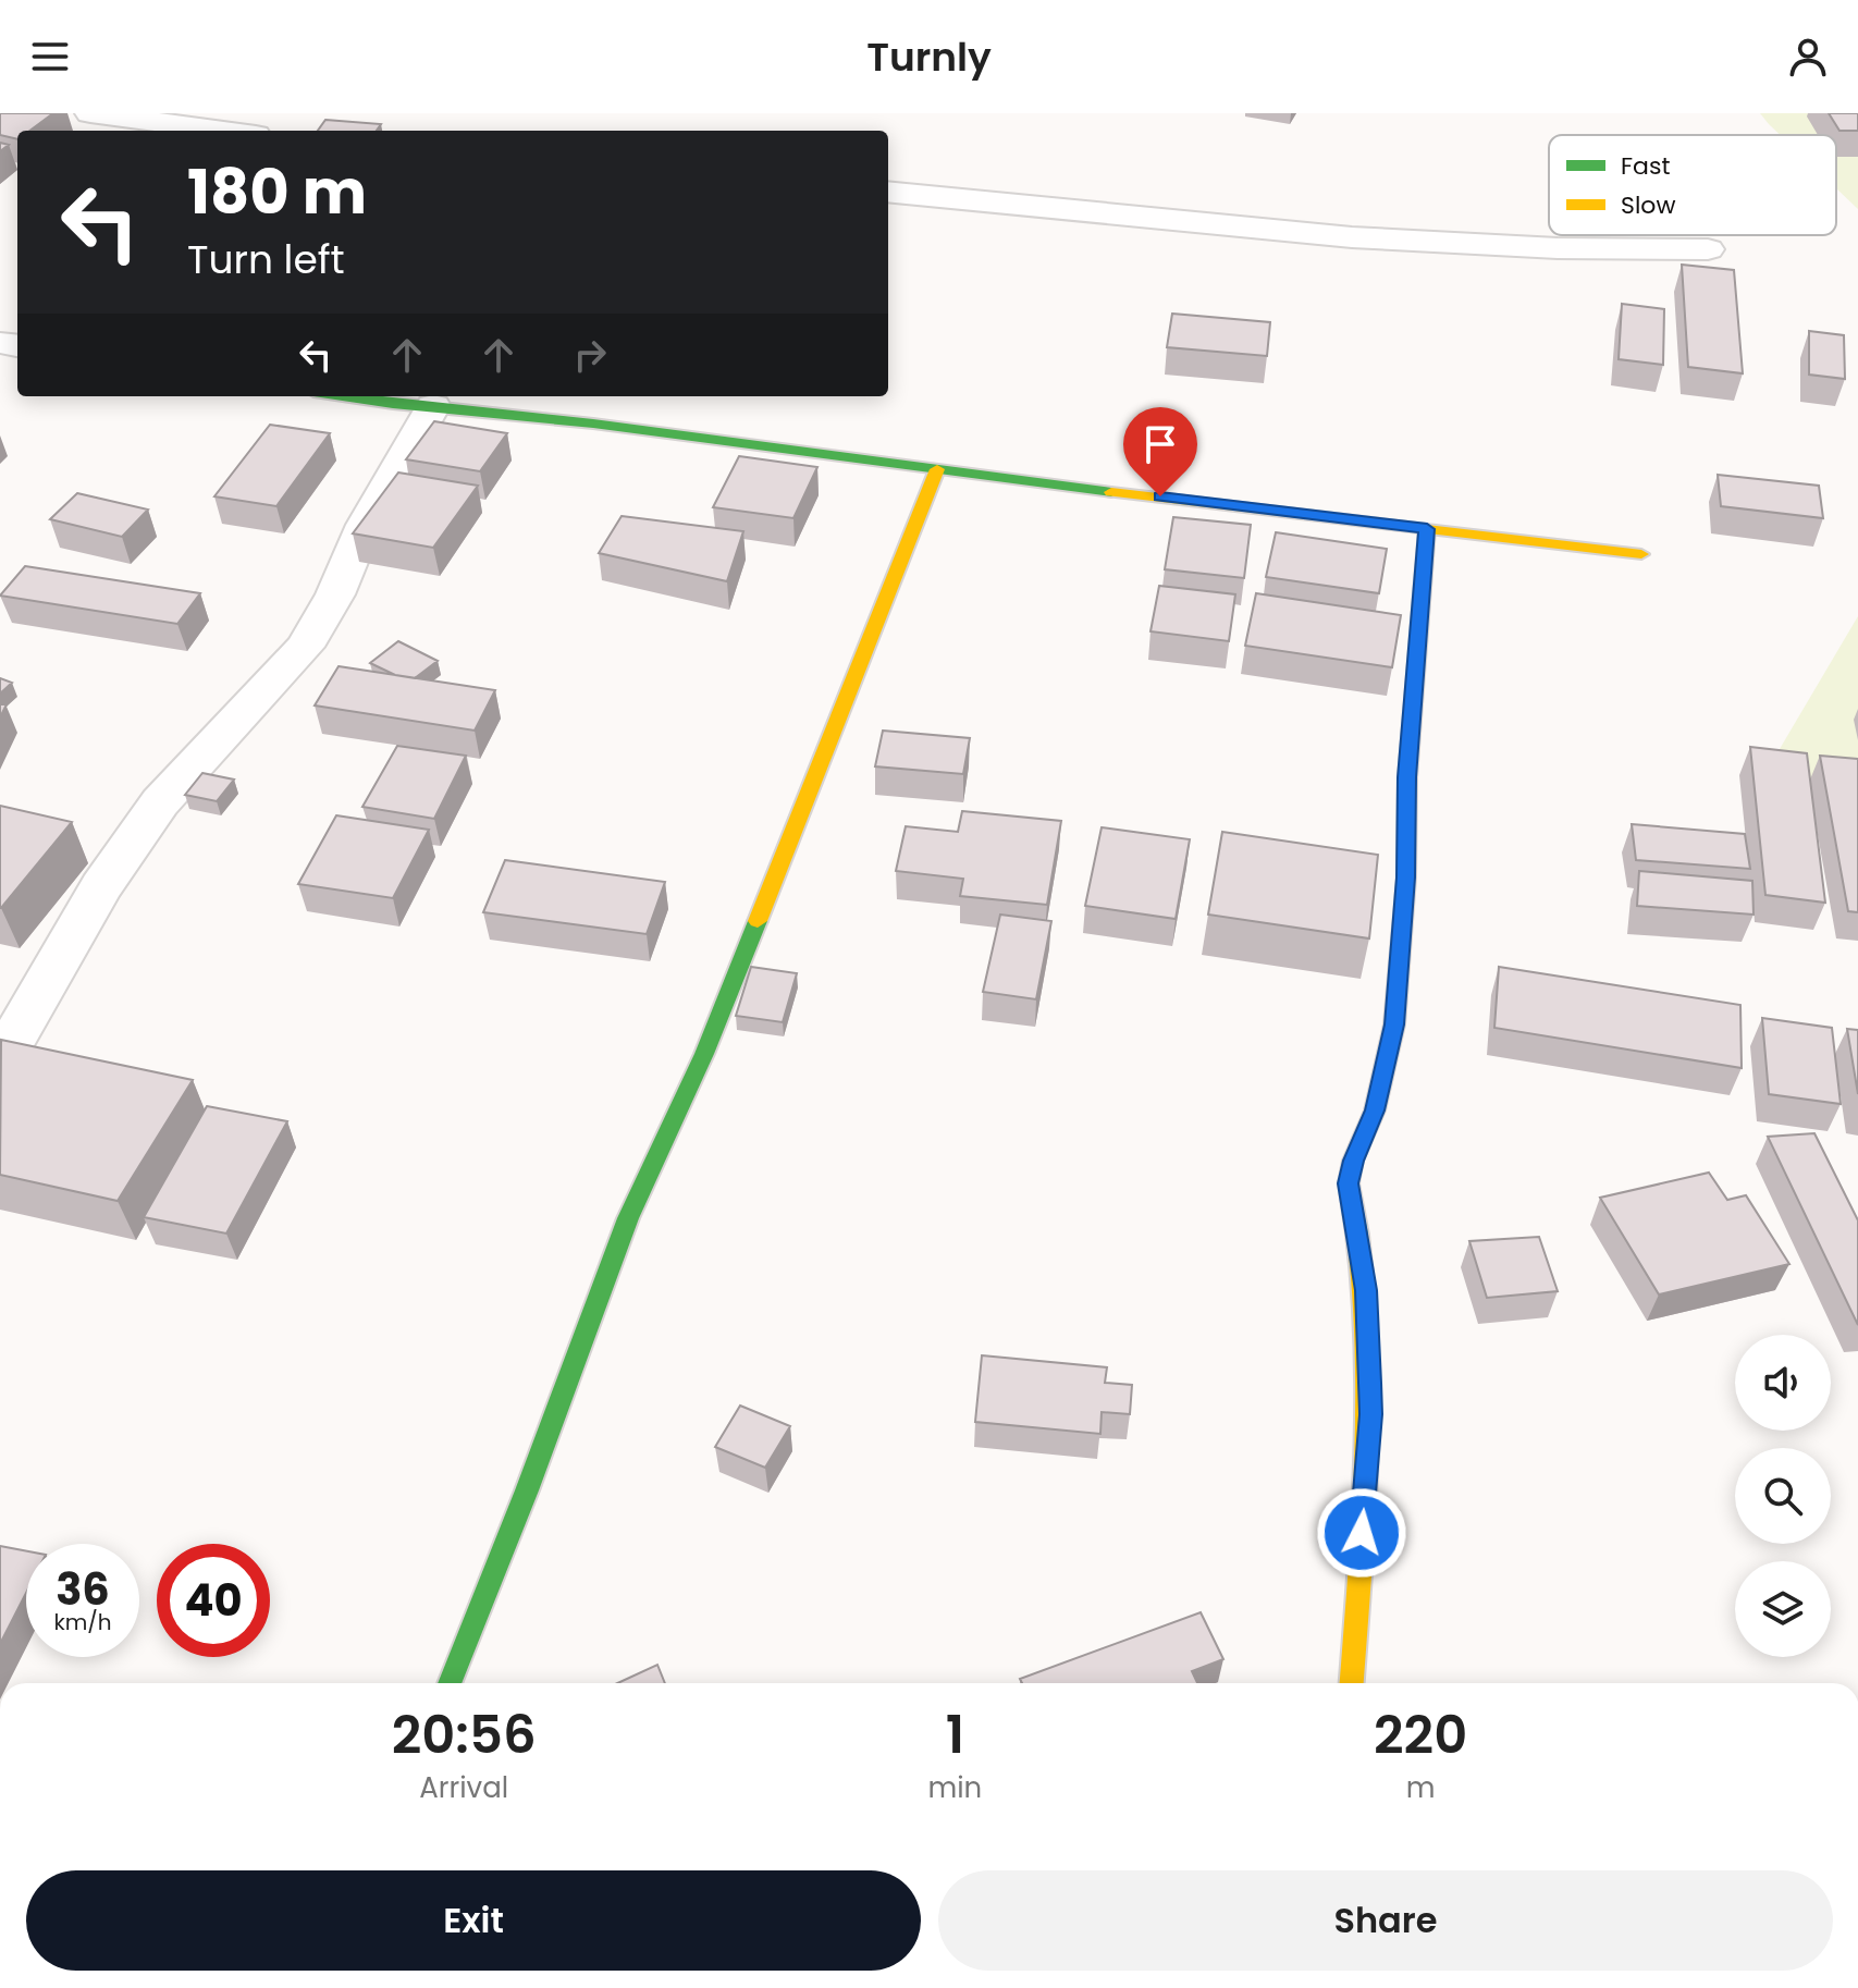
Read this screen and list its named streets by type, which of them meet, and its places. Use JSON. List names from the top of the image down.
{
  "legend": ["Fast", "Slow"],
  "page": {
    "header": "Turnly",
    "turn": ["180 m", "Turn left"],
    "speed": "36 km/h",
    "limit": "40",
    "eta": [
      "20:56",
      "Arrival",
      "1",
      "min",
      "220",
      "m"
    ],
    "buttons": ["Exit", "Share"]
  }
}
